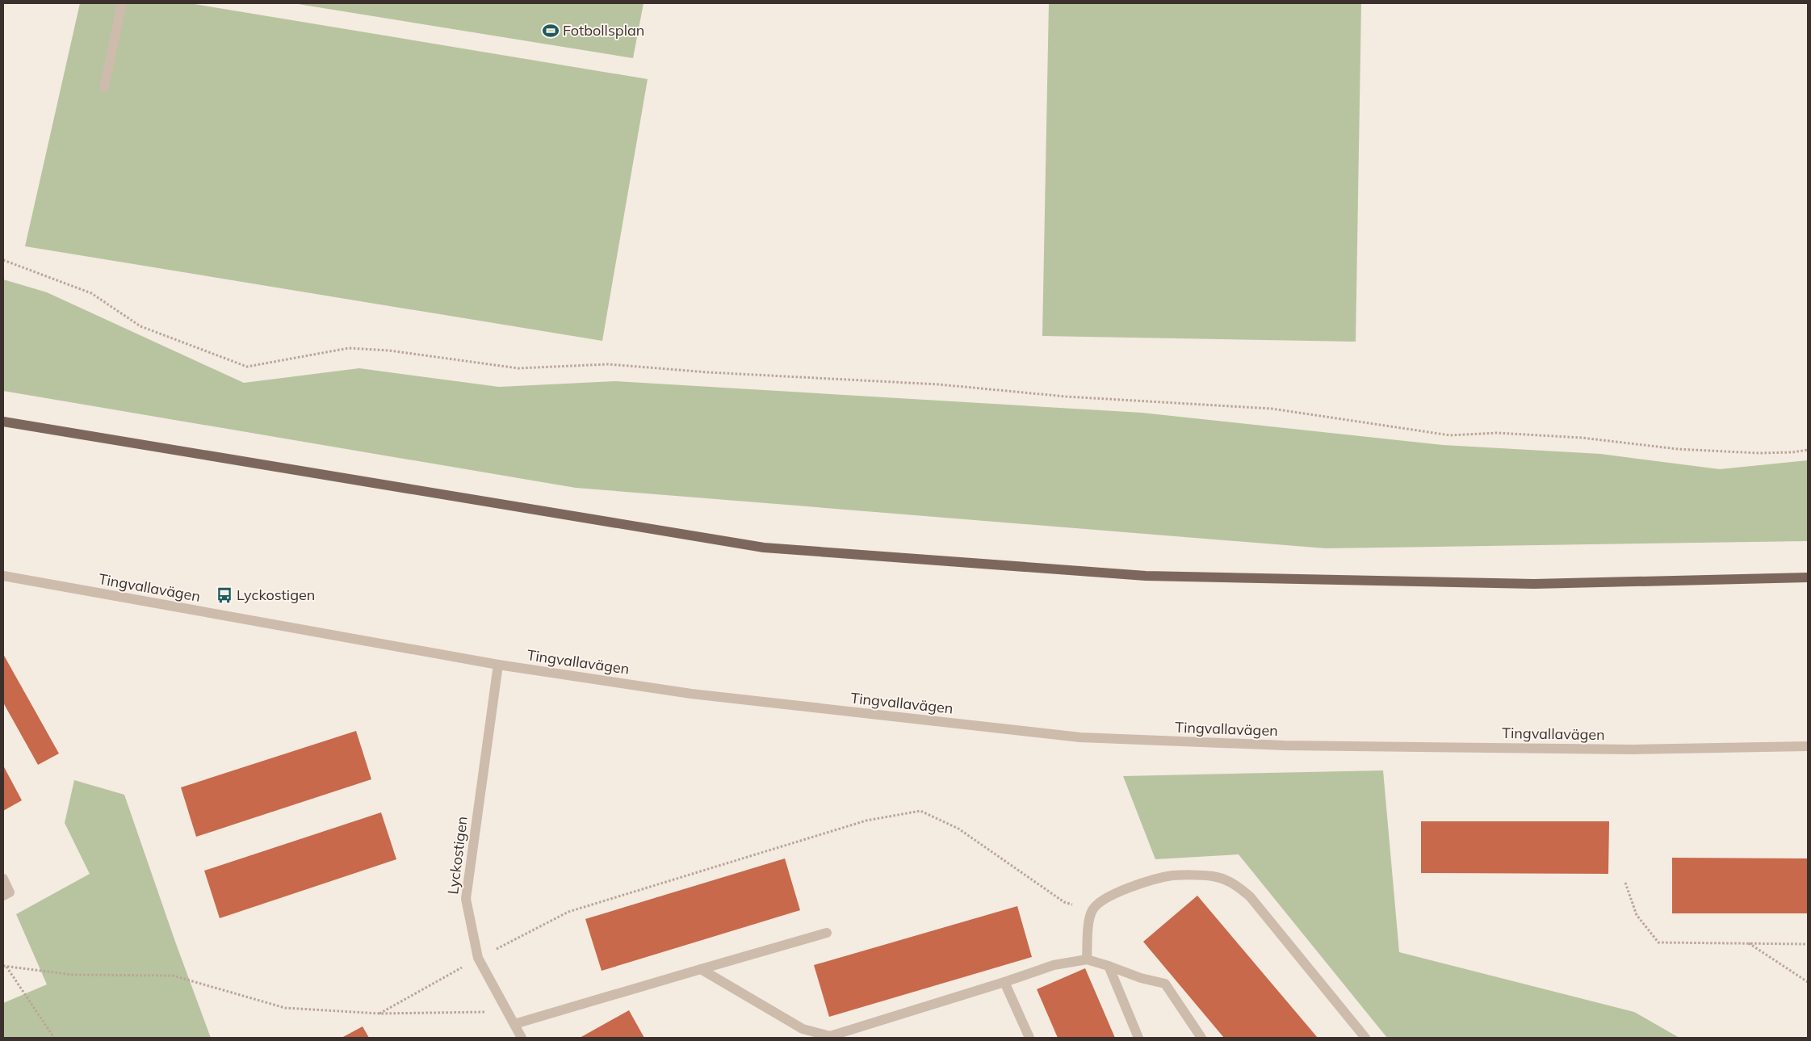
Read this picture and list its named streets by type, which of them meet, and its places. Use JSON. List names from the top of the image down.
{
  "streets": {
    "street": ["Tingvallavägen", "Lyckostigen"]
  },
  "crossings": [
    ["Tingvallavägen", "Lyckostigen"]
  ],
  "places": {
    "sports": ["Fotbollsplan"],
    "bus stop": ["Lyckostigen"]
  }
}
